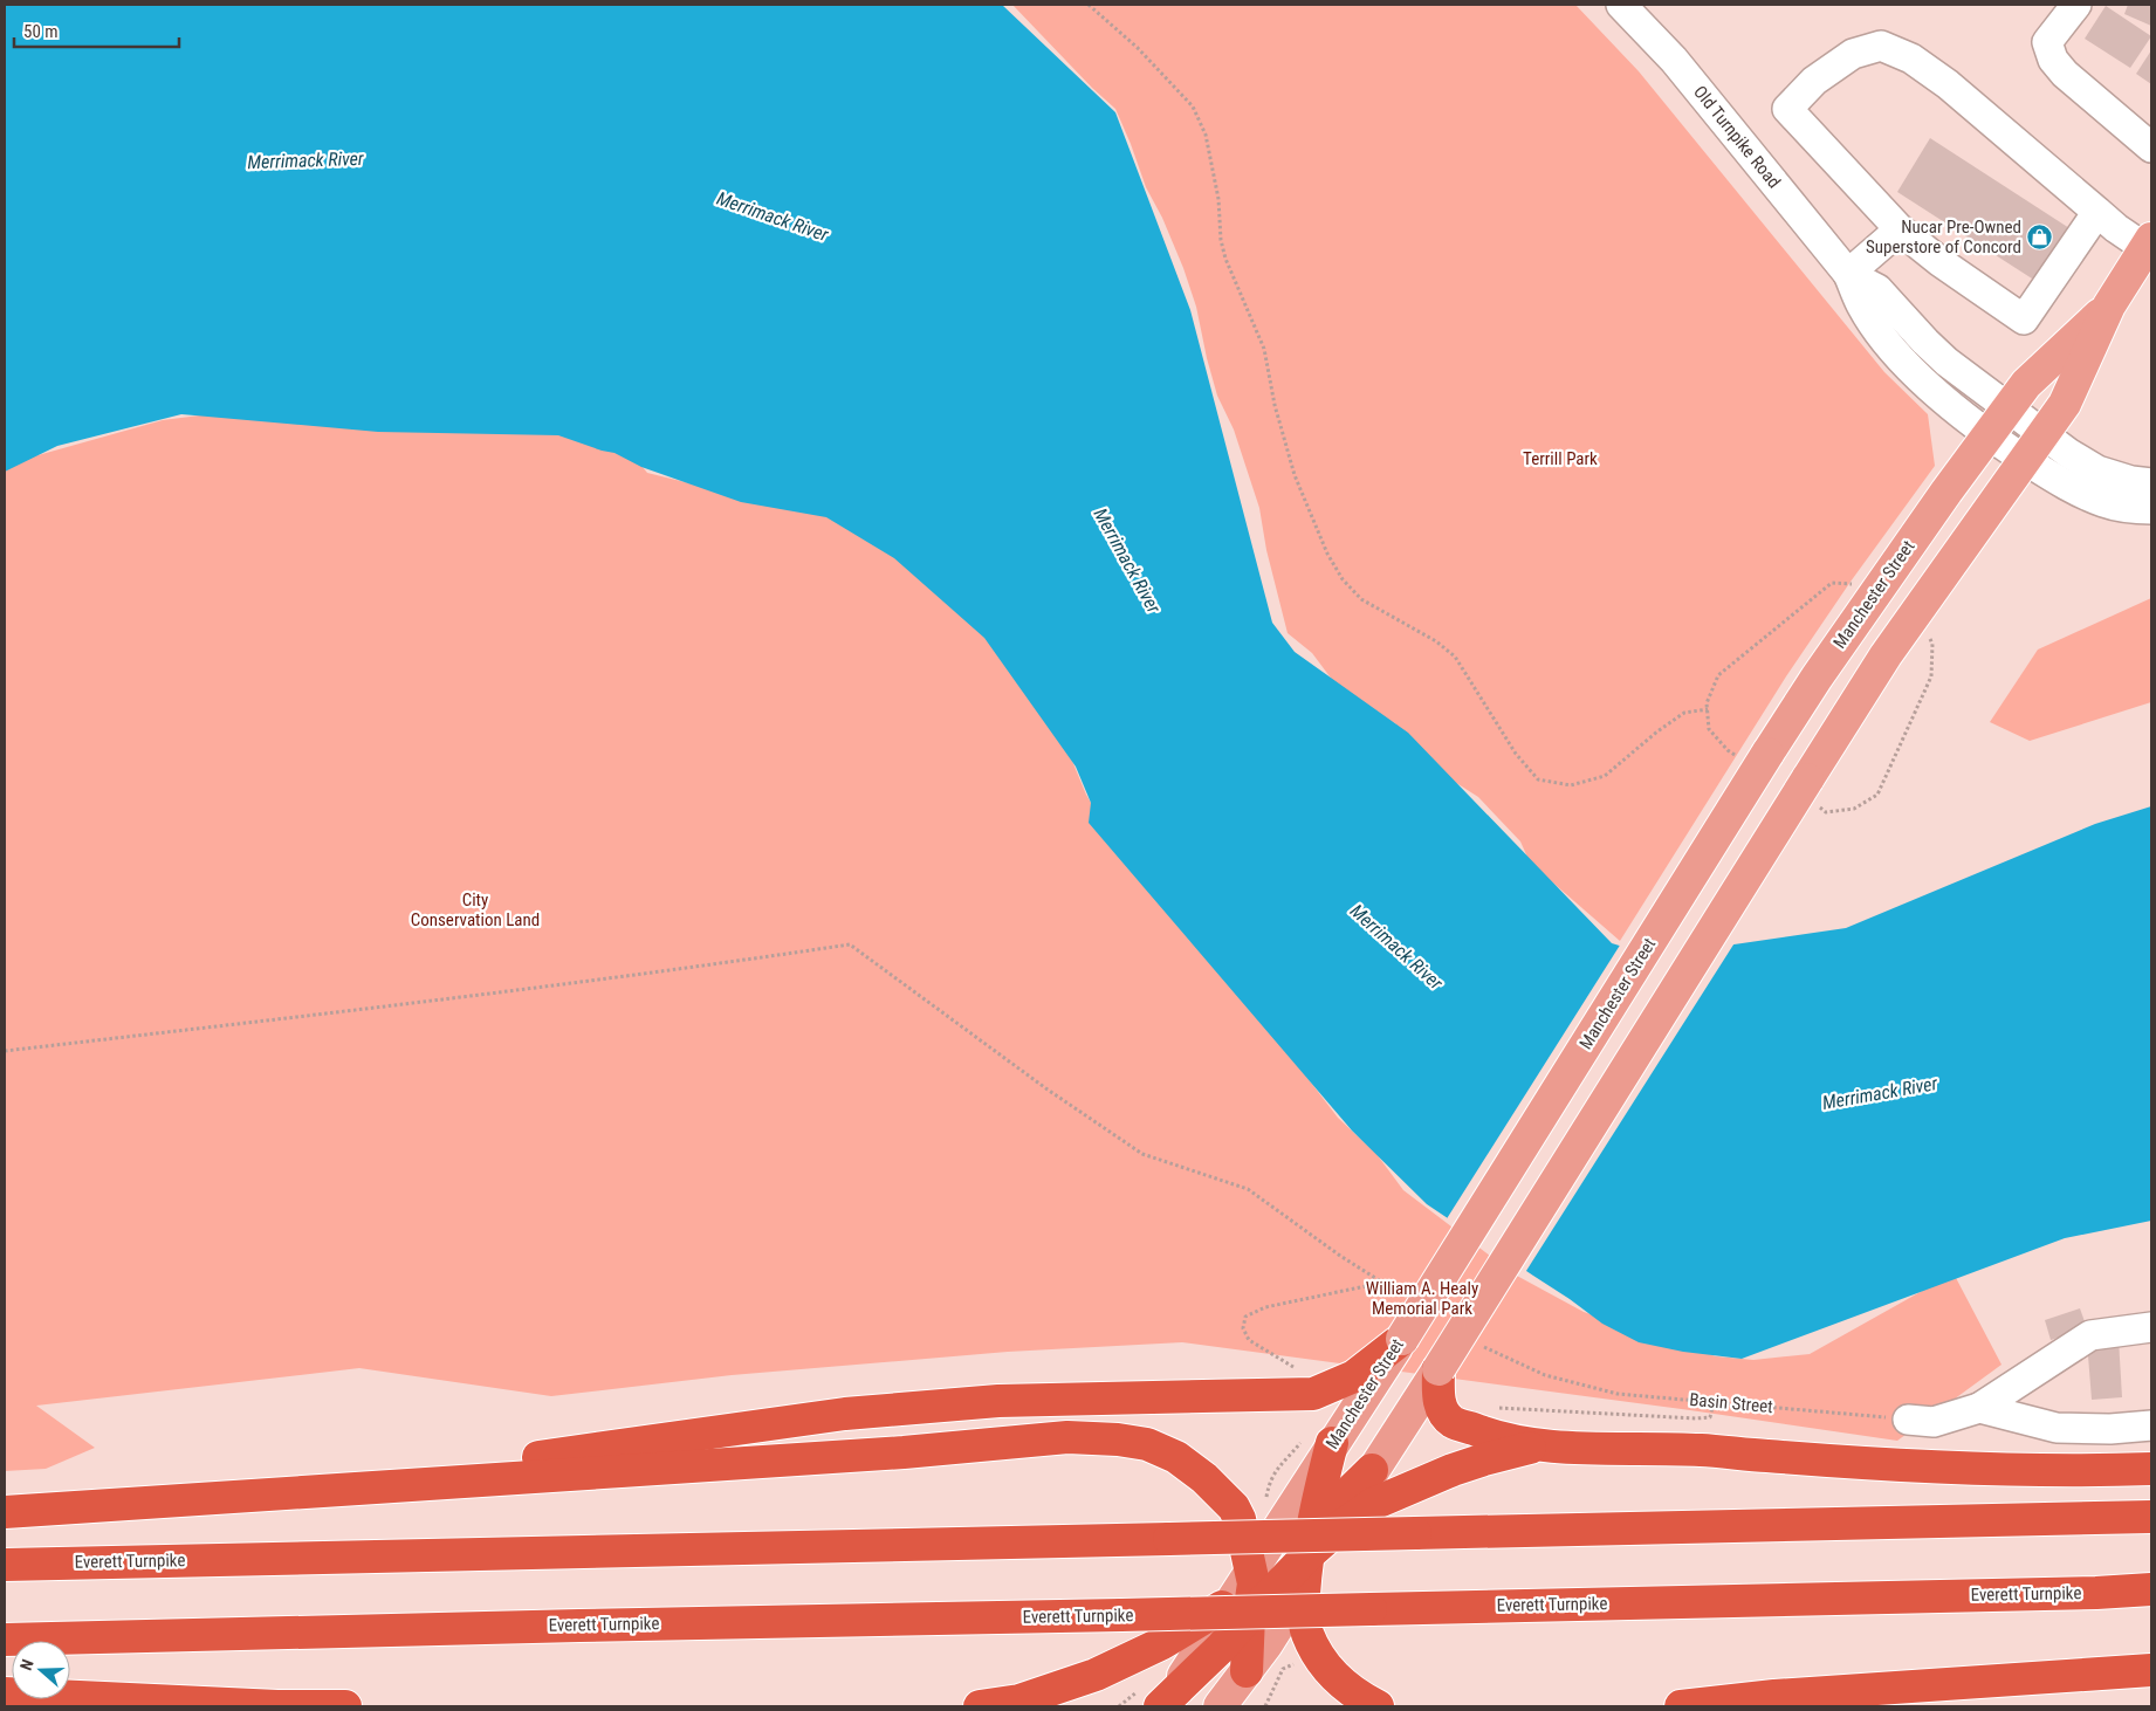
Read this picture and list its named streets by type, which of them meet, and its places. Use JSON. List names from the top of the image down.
{
  "streets": {
    "highway": ["Everett Turnpike"],
    "main road": ["Manchester Street"],
    "street": ["Old Turnpike Road"],
    "path": ["Basin Street"]
  },
  "crossings": [
    ["Old Turnpike Road", "Manchester Street"]
  ],
  "water": ["Merrimack River"],
  "parks": ["Terrill Park", "City Conservation Land", "William A. Healy Memorial Park"],
  "places": {
    "shop": ["Nucar Pre-Owned Superstore of Concord"]
  },
  "scale_bar": "50 m",
  "north": "left"
}
